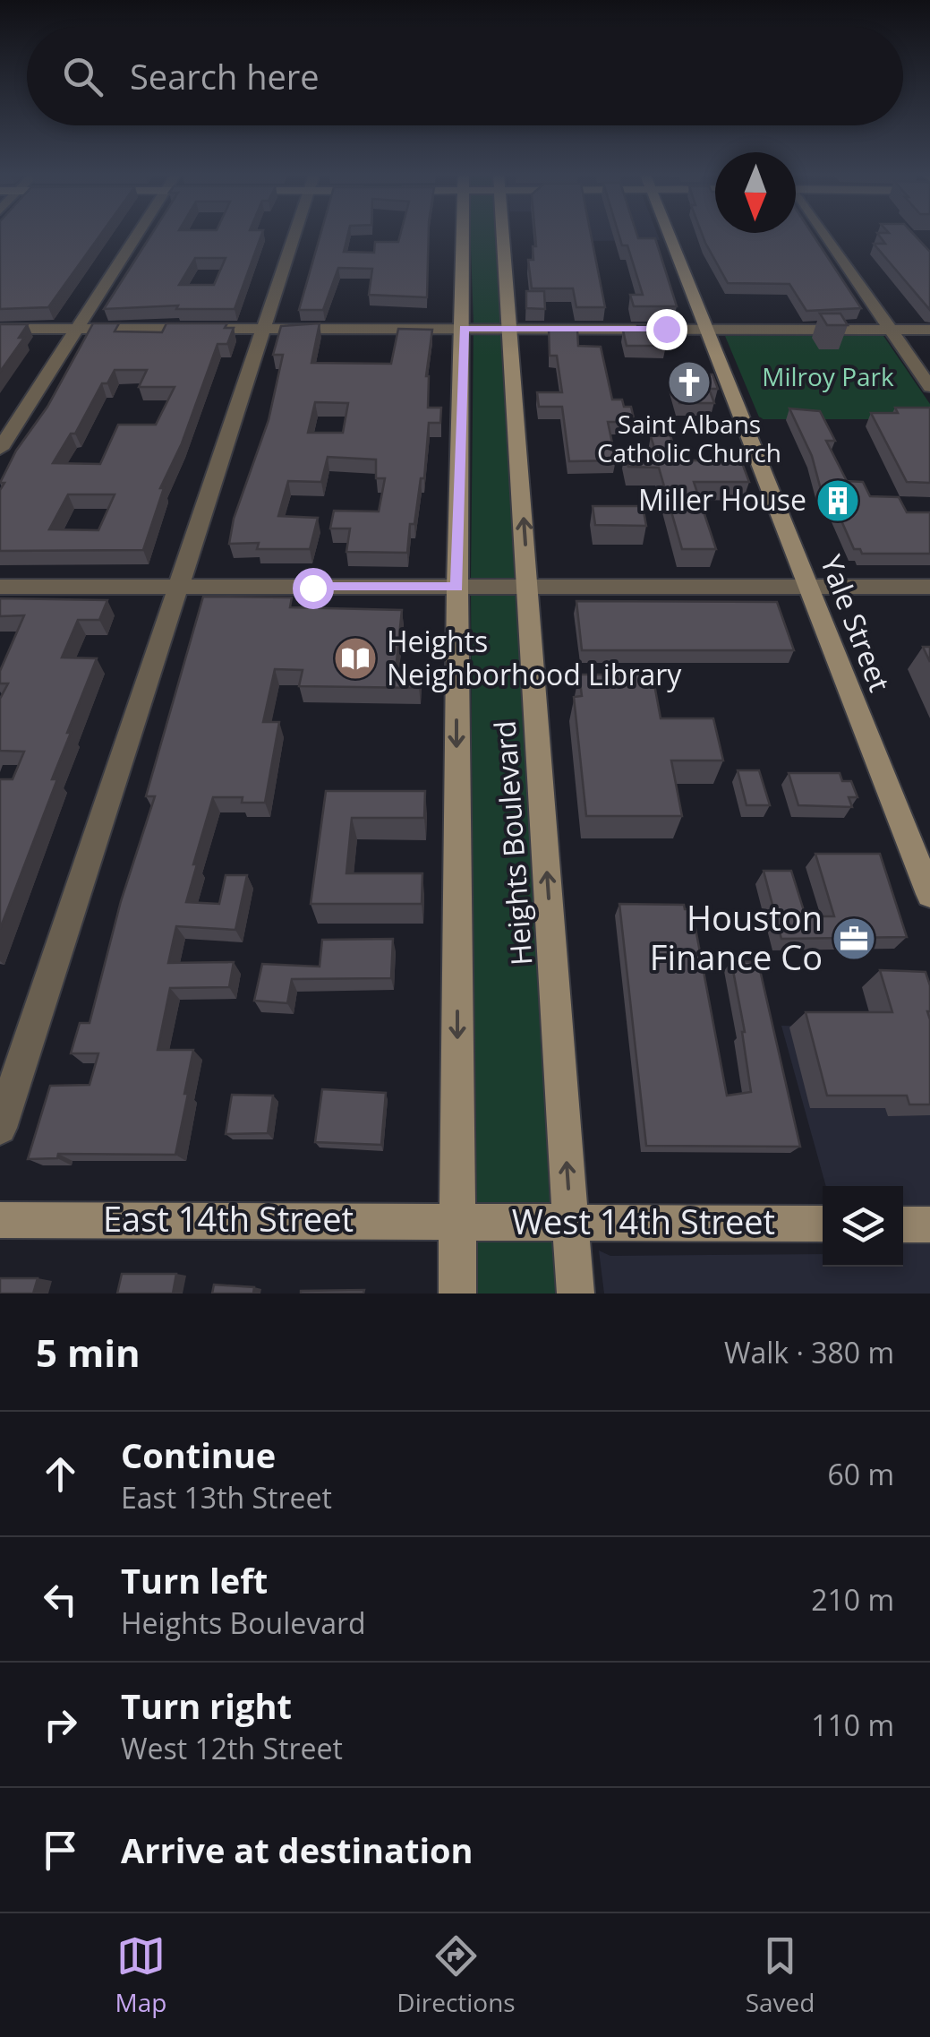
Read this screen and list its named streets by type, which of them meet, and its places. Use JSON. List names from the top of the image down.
{
  "streets": {
    "main road": [
      "Yale Street",
      "Heights Boulevard",
      "East 14th Street",
      "West 14th Street"
    ]
  },
  "crossings": [
    ["Heights Boulevard", "East 14th Street"],
    ["Heights Boulevard", "West 14th Street"],
    ["East 14th Street", "West 14th Street"]
  ],
  "parks": ["Milroy Park"],
  "places": {
    "church": ["Saint Albans Catholic Church"],
    "building": ["Miller House"],
    "library": ["Heights Neighborhood Library"],
    "office": ["Houston Finance Co"]
  },
  "north": "bottom",
  "page": {
    "search": "Search here",
    "heading": ["5 min", "Walk · 380 m"],
    "list": [
      ["Continue", "East 13th Street", "60 m"],
      ["Turn left", "Heights Boulevard", "210 m"],
      ["Turn right", "West 12th Street", "110 m"],
      "Arrive at destination"
    ],
    "nav": ["Map", "Directions", "Saved"]
  }
}
